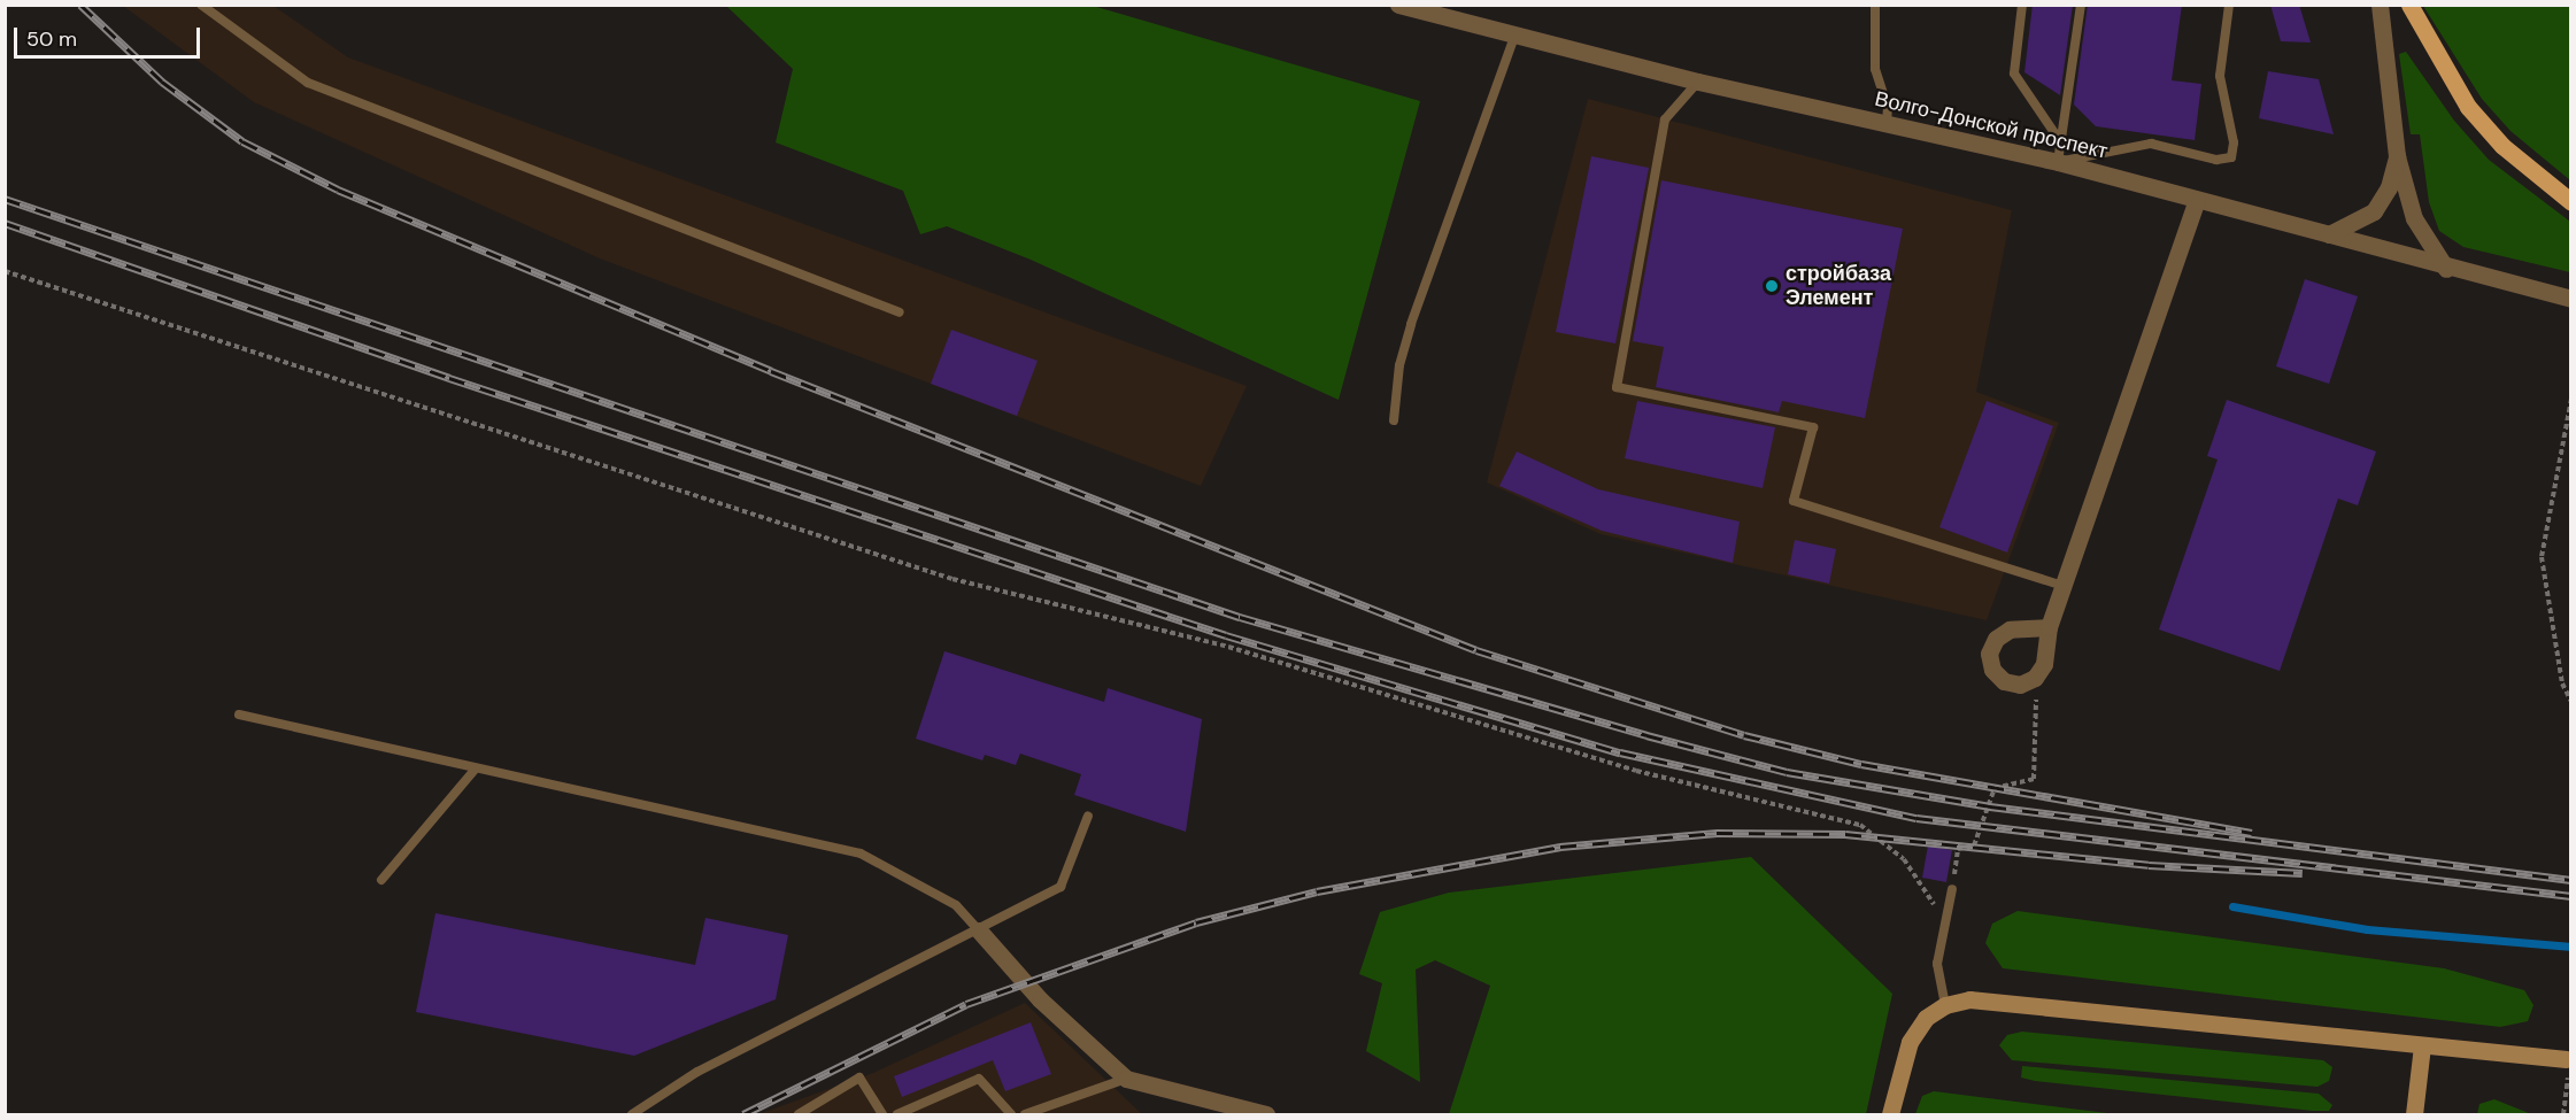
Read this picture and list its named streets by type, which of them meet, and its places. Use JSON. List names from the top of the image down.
{
  "streets": {
    "street": ["Волго-Донской проспект"]
  },
  "places": ["стройбаза Элемент"],
  "scale_bar": "50 m"
}
